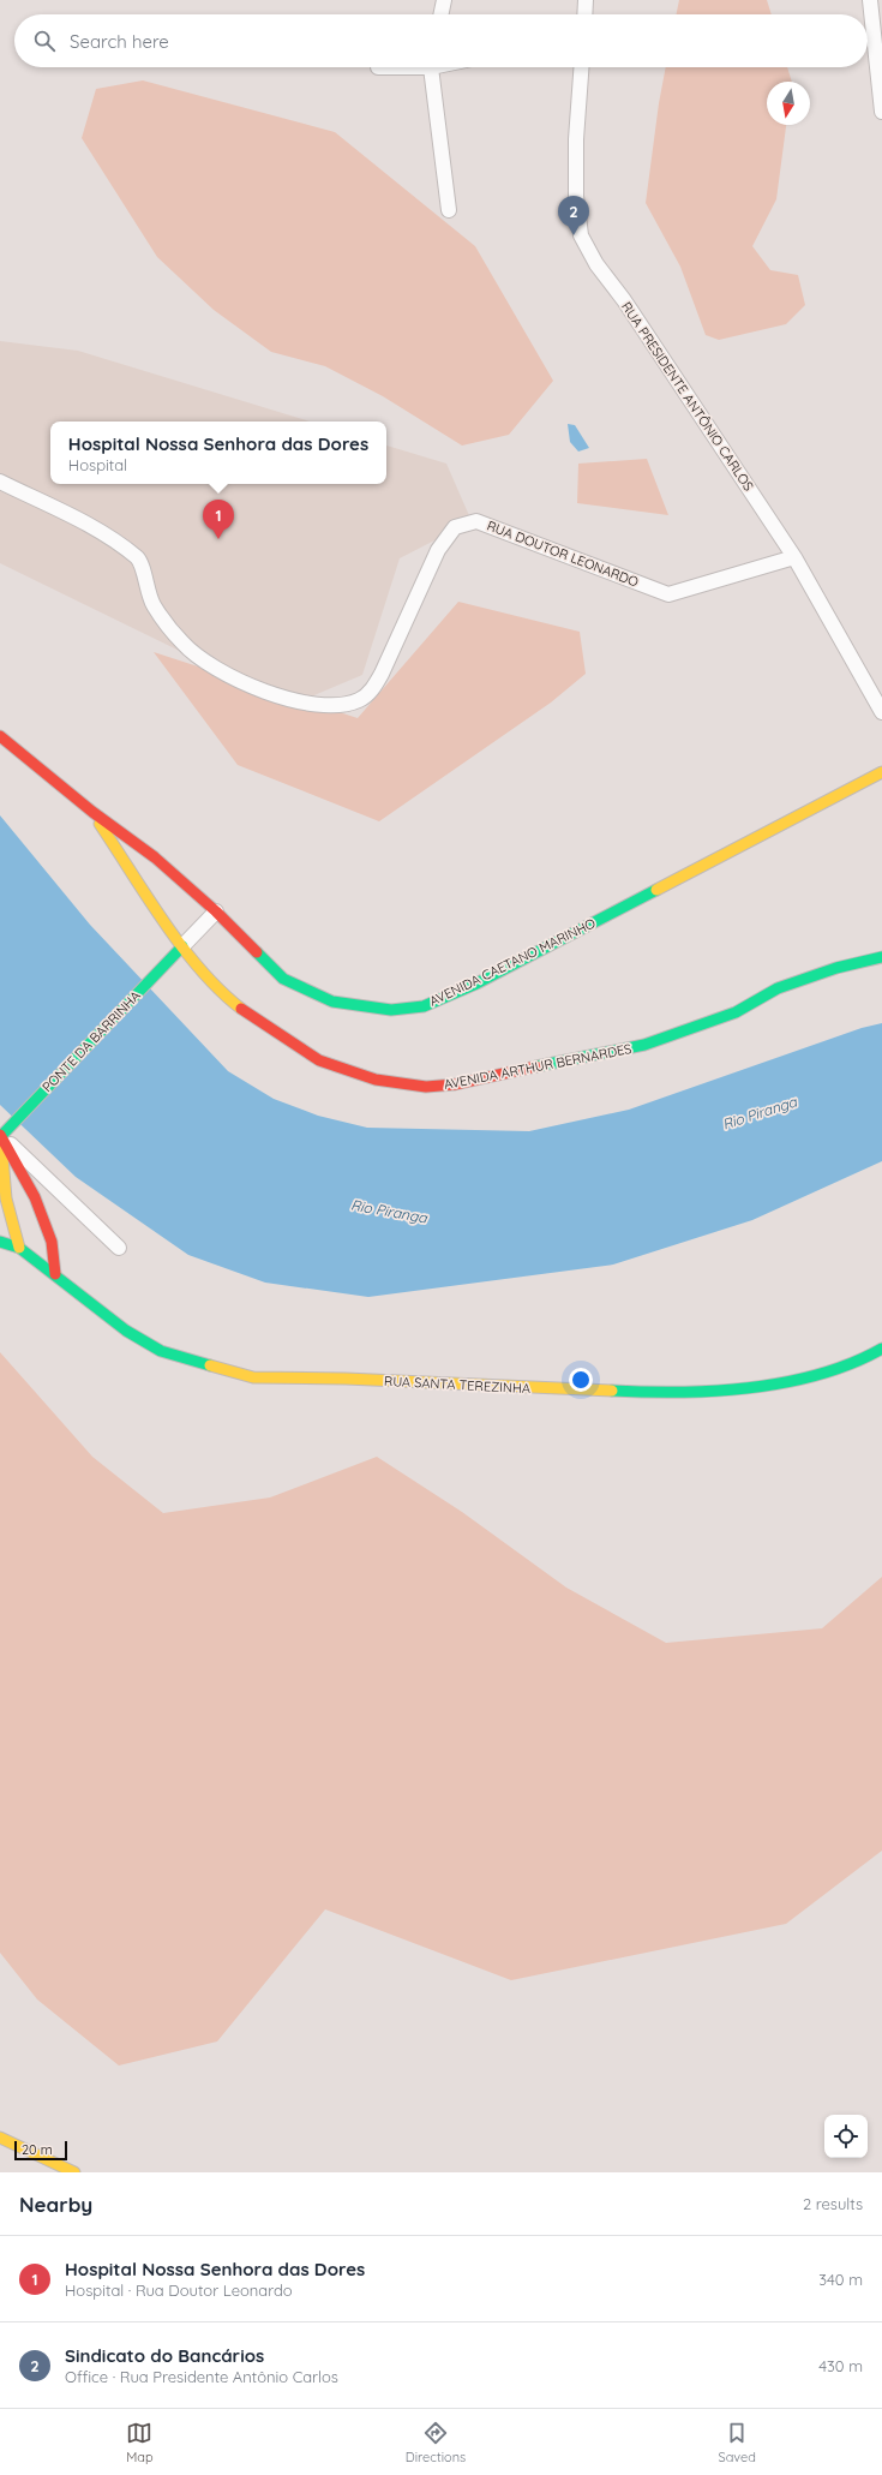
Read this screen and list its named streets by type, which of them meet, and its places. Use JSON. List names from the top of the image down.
{
  "streets": {
    "street": [
      "RUA PRESIDENTE ANTÔNIO CARLOS",
      "RUA DOUTOR LEONARDO",
      "AVENIDA CAETANO MARINHO",
      "PONTE DA BARRINHA",
      "AVENIDA ARTHUR BERNARDES",
      "RUA SANTA TEREZINHA"
    ]
  },
  "crossings": [
    ["RUA PRESIDENTE ANTÔNIO CARLOS", "RUA DOUTOR LEONARDO"],
    ["AVENIDA CAETANO MARINHO", "AVENIDA ARTHUR BERNARDES"],
    ["PONTE DA BARRINHA", "AVENIDA ARTHUR BERNARDES"]
  ],
  "water": ["Rio Piranga"],
  "scale_bar": "20 m",
  "north": "bottom",
  "page": {
    "search": "Search here",
    "pins": ["2", "1"],
    "popup": ["Hospital Nossa Senhora das Dores", "Hospital"],
    "scale": "20 m",
    "heading": ["Nearby", "2 results"],
    "list": [
      {
        "mark": "1",
        "name": "Hospital Nossa Senhora das Dores",
        "note": "Hospital · Rua Doutor Leonardo",
        "value": "340 m"
      },
      {
        "mark": "2",
        "name": "Sindicato do Bancários",
        "note": "Office · Rua Presidente Antônio Carlos",
        "value": "430 m"
      }
    ],
    "nav": ["Map", "Directions", "Saved"]
  }
}
